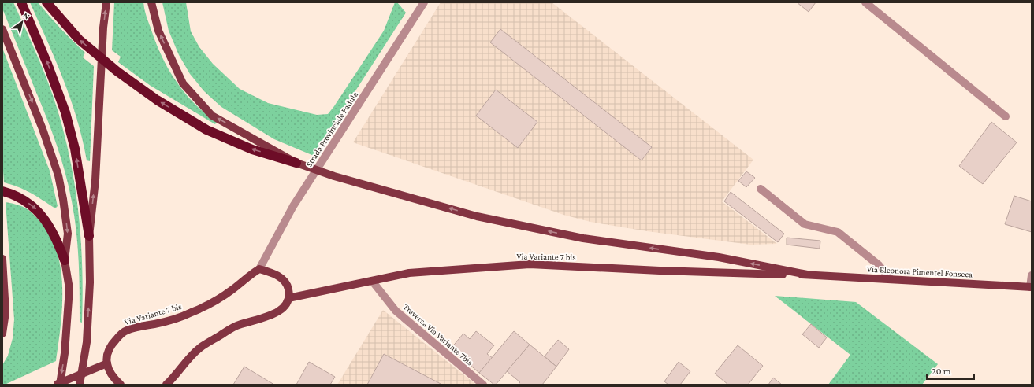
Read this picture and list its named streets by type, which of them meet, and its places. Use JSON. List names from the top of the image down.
{
  "streets": {
    "main road": ["Via Variante 7 bis", "Via Eleonora Pimentel Fonseca"],
    "street": ["Strada Provinciale Padula", "Traversa Via Variante 7bis"]
  },
  "crossings": [
    ["Strada Provinciale Padula", "Via Variante 7 bis"],
    ["Via Variante 7 bis", "Via Eleonora Pimentel Fonseca"],
    ["Via Variante 7 bis", "Traversa Via Variante 7bis"]
  ],
  "scale_bar": "20 m",
  "north": "top right"
}
